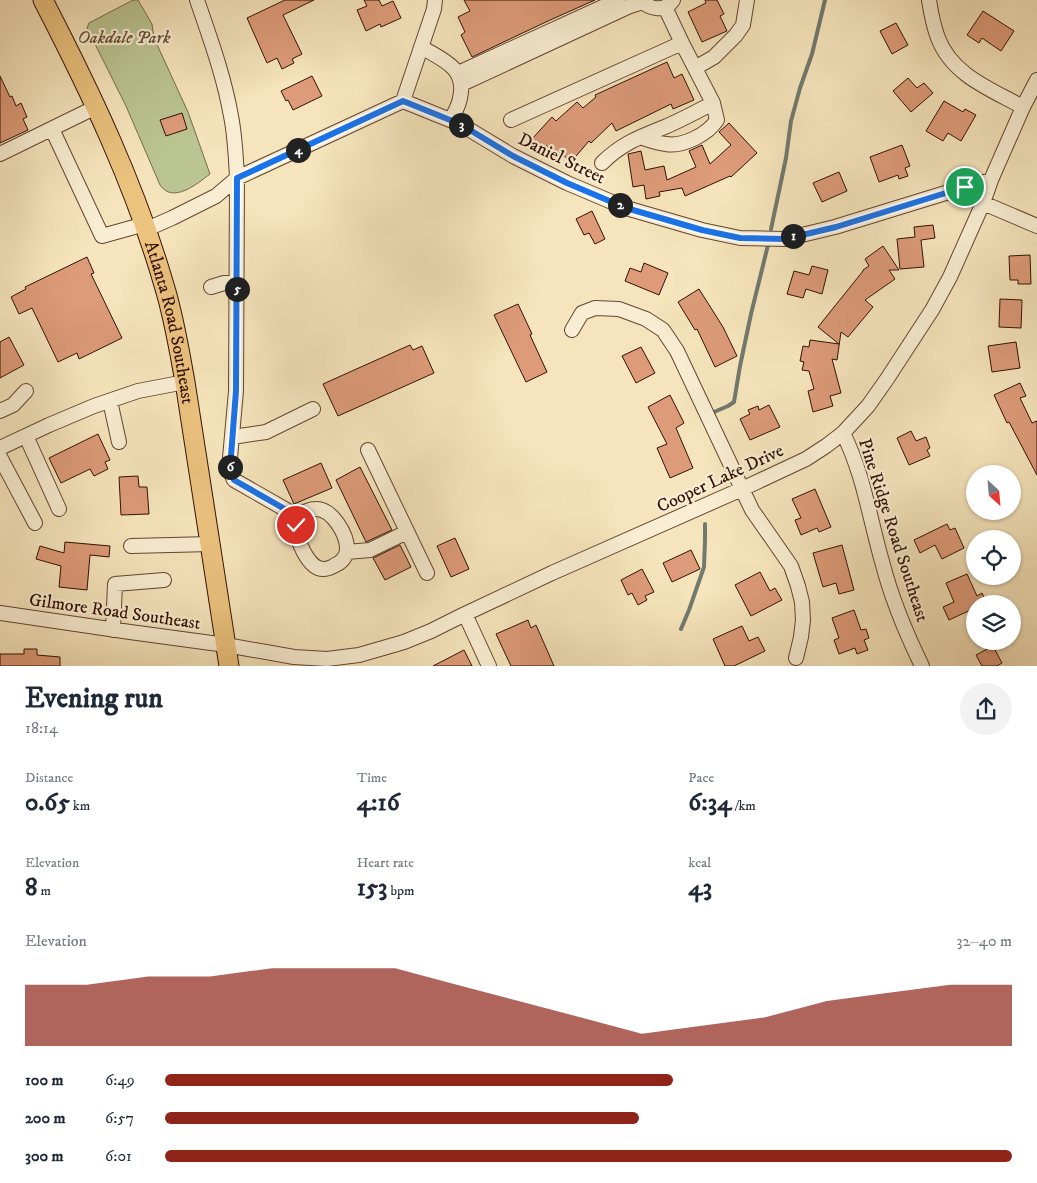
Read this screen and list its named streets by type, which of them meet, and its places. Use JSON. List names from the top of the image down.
{
  "streets": {
    "main road": ["Atlanta Road Southeast"],
    "street": [
      "Daniel Street",
      "Cooper Lake Drive",
      "Pine Ridge Road Southeast",
      "Gilmore Road Southeast"
    ]
  },
  "crossings": [
    ["Daniel Street", "Cooper Lake Drive"],
    ["Atlanta Road Southeast", "Cooper Lake Drive"],
    ["Atlanta Road Southeast", "Gilmore Road Southeast"],
    ["Cooper Lake Drive", "Pine Ridge Road Southeast"],
    ["Cooper Lake Drive", "Gilmore Road Southeast"]
  ],
  "parks": ["Oakdale Park"],
  "north": "bottom right",
  "page": {
    "pins": [
      "3",
      "4",
      "2",
      "1",
      "5",
      "6"
    ],
    "heading": ["Evening run", "18:14"],
    "stats": [
      ["Distance", "0.65 km"],
      ["Time", "4:16"],
      ["Pace", "6:34 /km"],
      ["Elevation", "8 m"],
      ["Heart rate", "153 bpm"],
      ["kcal", "43"]
    ],
    "chart": ["Elevation", "32–40 m"],
    "list": [
      {
        "name": "100 m",
        "note": "6:49"
      },
      {
        "name": "200 m",
        "note": "6:57"
      },
      {
        "name": "300 m",
        "note": "6:01"
      }
    ]
  }
}
